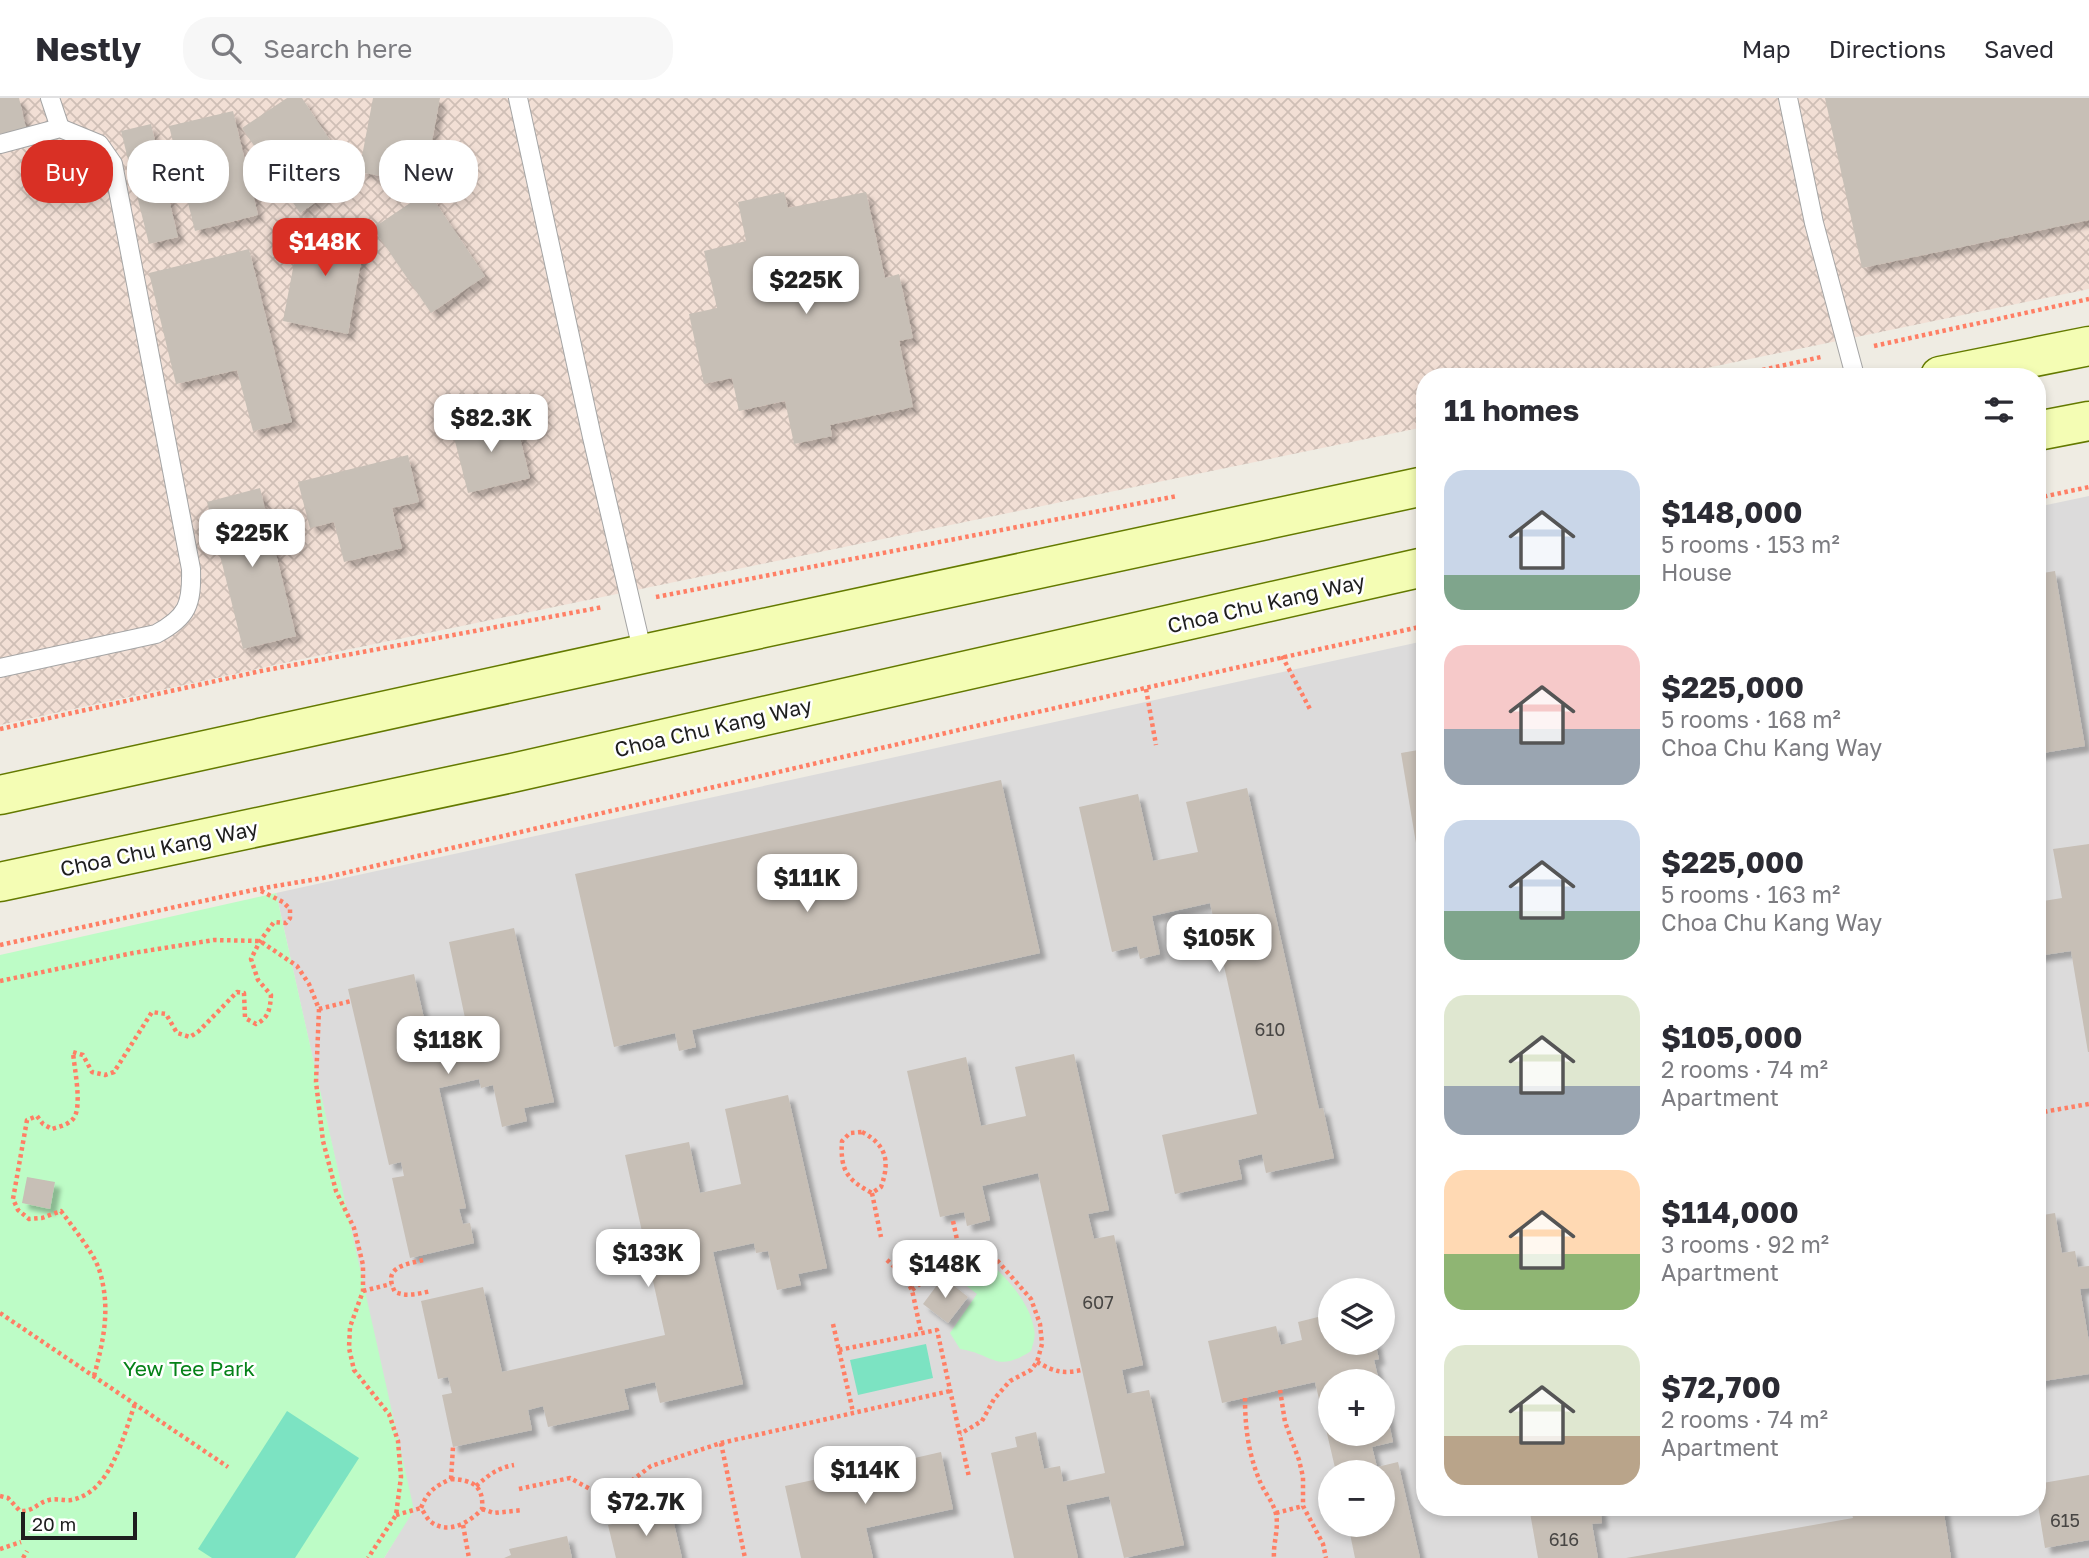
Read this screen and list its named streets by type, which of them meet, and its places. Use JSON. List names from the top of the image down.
{
  "streets": {
    "main road": ["Choa Chu Kang Way"]
  },
  "parks": ["Yew Tee Park"],
  "house_numbers": [
    "610",
    "607",
    "615",
    "616"
  ],
  "scale_bar": "20 m",
  "page": {
    "header": "Nestly",
    "search": "Search here",
    "nav": ["Map", "Directions", "Saved"],
    "chip": [
      "Buy",
      "Rent",
      "Filters",
      "New"
    ],
    "price": [
      "$148K",
      "$225K",
      "$82.3K",
      "$225K",
      "$111K",
      "$105K",
      "$118K",
      "$133K",
      "$148K",
      "$114K",
      "$72.7K"
    ],
    "heading": "11 homes",
    "list": [
      {
        "name": "$148,000",
        "note": "5 rooms · 153 m² · House"
      },
      {
        "name": "$225,000",
        "note": "5 rooms · 168 m² · Choa Chu Kang Way"
      },
      {
        "name": "$225,000",
        "note": "5 rooms · 163 m² · Choa Chu Kang Way"
      },
      {
        "name": "$105,000",
        "note": "2 rooms · 74 m² · Apartment"
      },
      {
        "name": "$114,000",
        "note": "3 rooms · 92 m² · Apartment"
      },
      {
        "name": "$72,700",
        "note": "2 rooms · 74 m² · Apartment"
      }
    ],
    "map_buttons": ["+", "−"],
    "scale": "20 m"
  }
}
